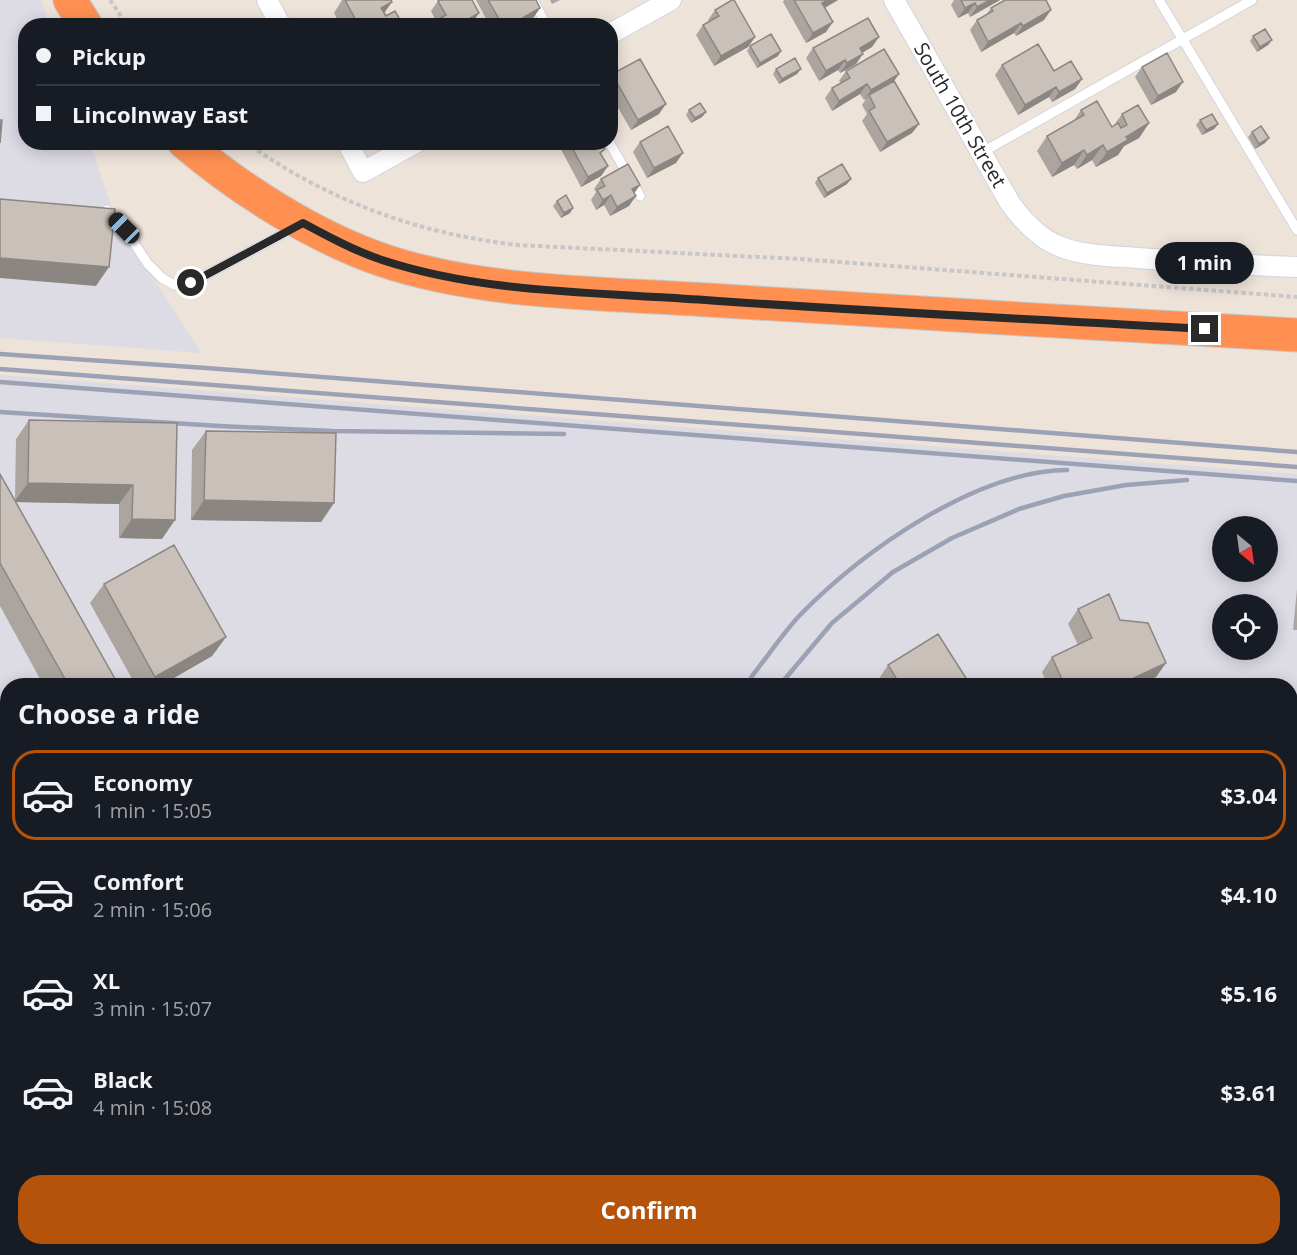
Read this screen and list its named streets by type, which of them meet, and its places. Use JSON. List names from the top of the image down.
{
  "streets": {
    "street": ["South 10th Street"]
  },
  "north": "bottom right",
  "page": {
    "banner": ["Pickup", "Lincolnway East"],
    "bubble": "1 min",
    "heading": "Choose a ride",
    "list": [
      {
        "name": "Economy",
        "note": "1 min · 15:05",
        "value": "$3.04"
      },
      {
        "name": "Comfort",
        "note": "2 min · 15:06",
        "value": "$4.10"
      },
      {
        "name": "XL",
        "note": "3 min · 15:07",
        "value": "$5.16"
      },
      {
        "name": "Black",
        "note": "4 min · 15:08",
        "value": "$3.61"
      }
    ],
    "buttons": "Confirm"
  }
}
